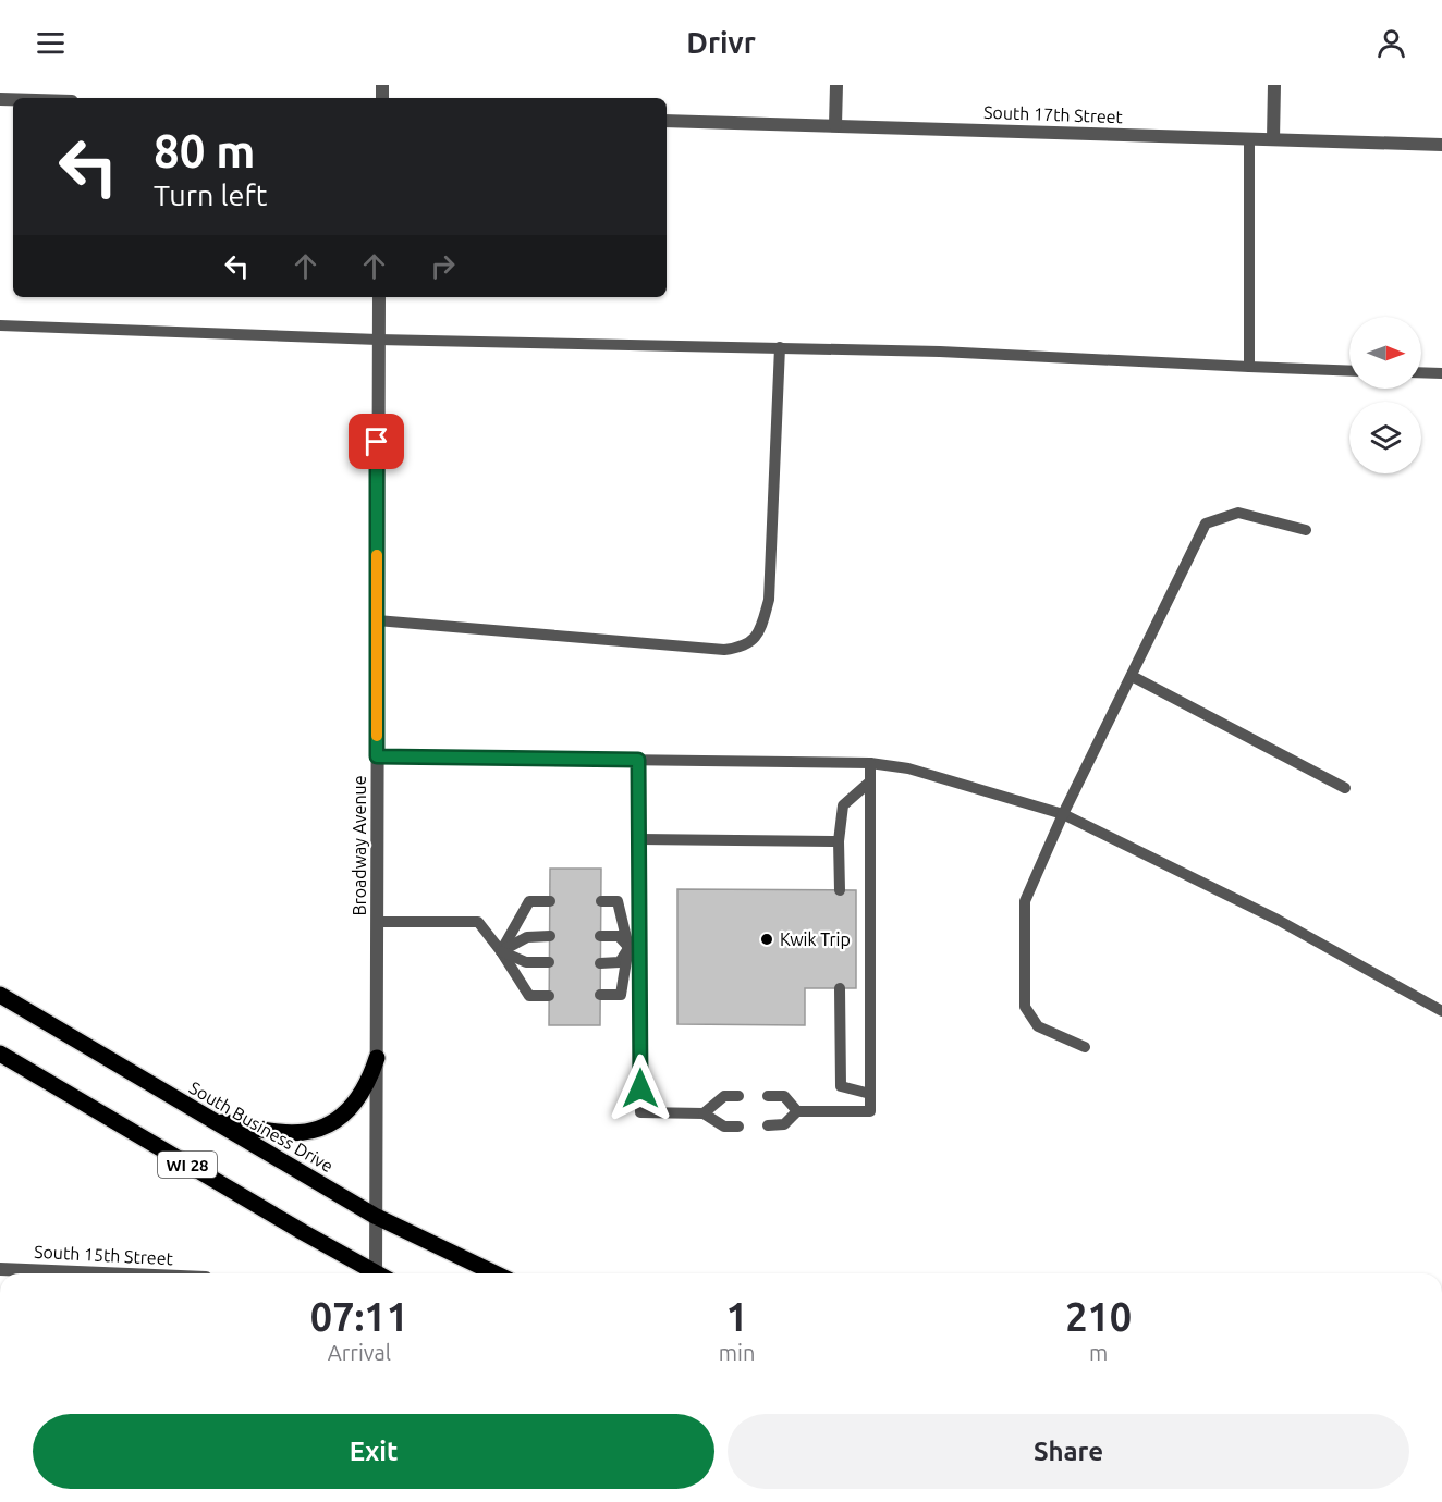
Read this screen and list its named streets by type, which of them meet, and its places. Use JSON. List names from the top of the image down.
{
  "streets": {
    "main road": ["South Business Drive", "WI 28"],
    "street": ["South 17th Street", "Broadway Avenue", "South 15th Street"]
  },
  "crossings": [
    ["Broadway Avenue", "South Business Drive"]
  ],
  "places": ["Kwik Trip"],
  "north": "right",
  "page": {
    "header": "Drivr",
    "turn": ["80 m", "Turn left"],
    "eta": [
      "07:11",
      "Arrival",
      "1",
      "min",
      "210",
      "m"
    ],
    "buttons": ["Exit", "Share"]
  }
}
